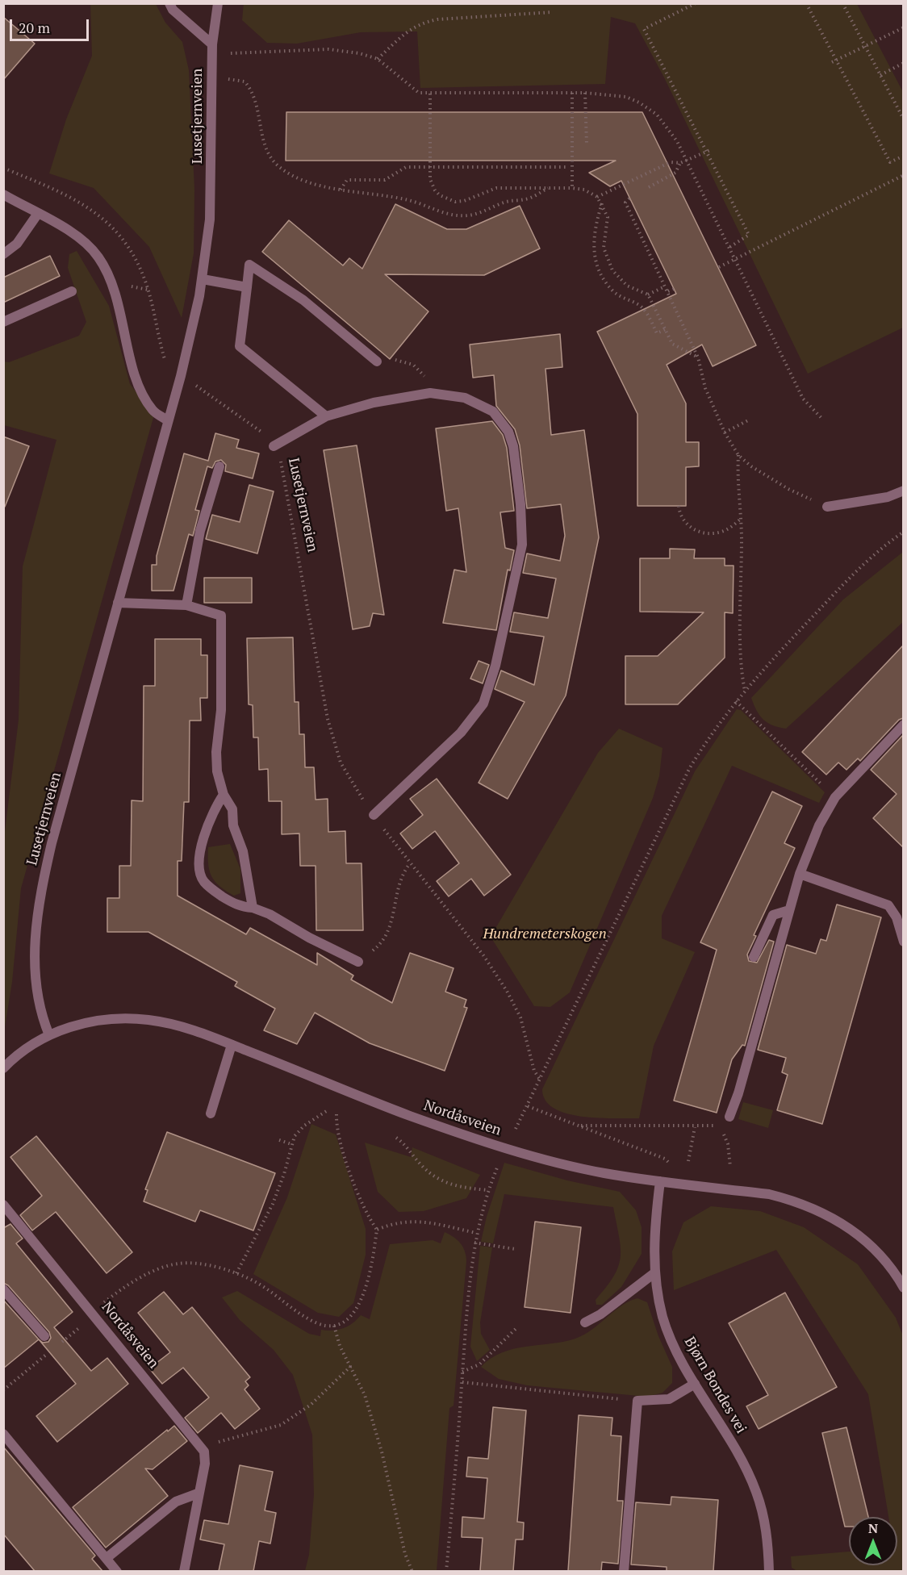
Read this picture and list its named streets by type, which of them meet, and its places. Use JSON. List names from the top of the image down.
{
  "streets": {
    "street": ["Lusetjernveien", "Nordåsveien", "Bjørn Bondes vei"]
  },
  "crossings": [
    ["Lusetjernveien", "Nordåsveien"],
    ["Nordåsveien", "Bjørn Bondes vei"]
  ],
  "parks": ["Hundremeterskogen"],
  "scale_bar": "20 m",
  "north": "top"
}
